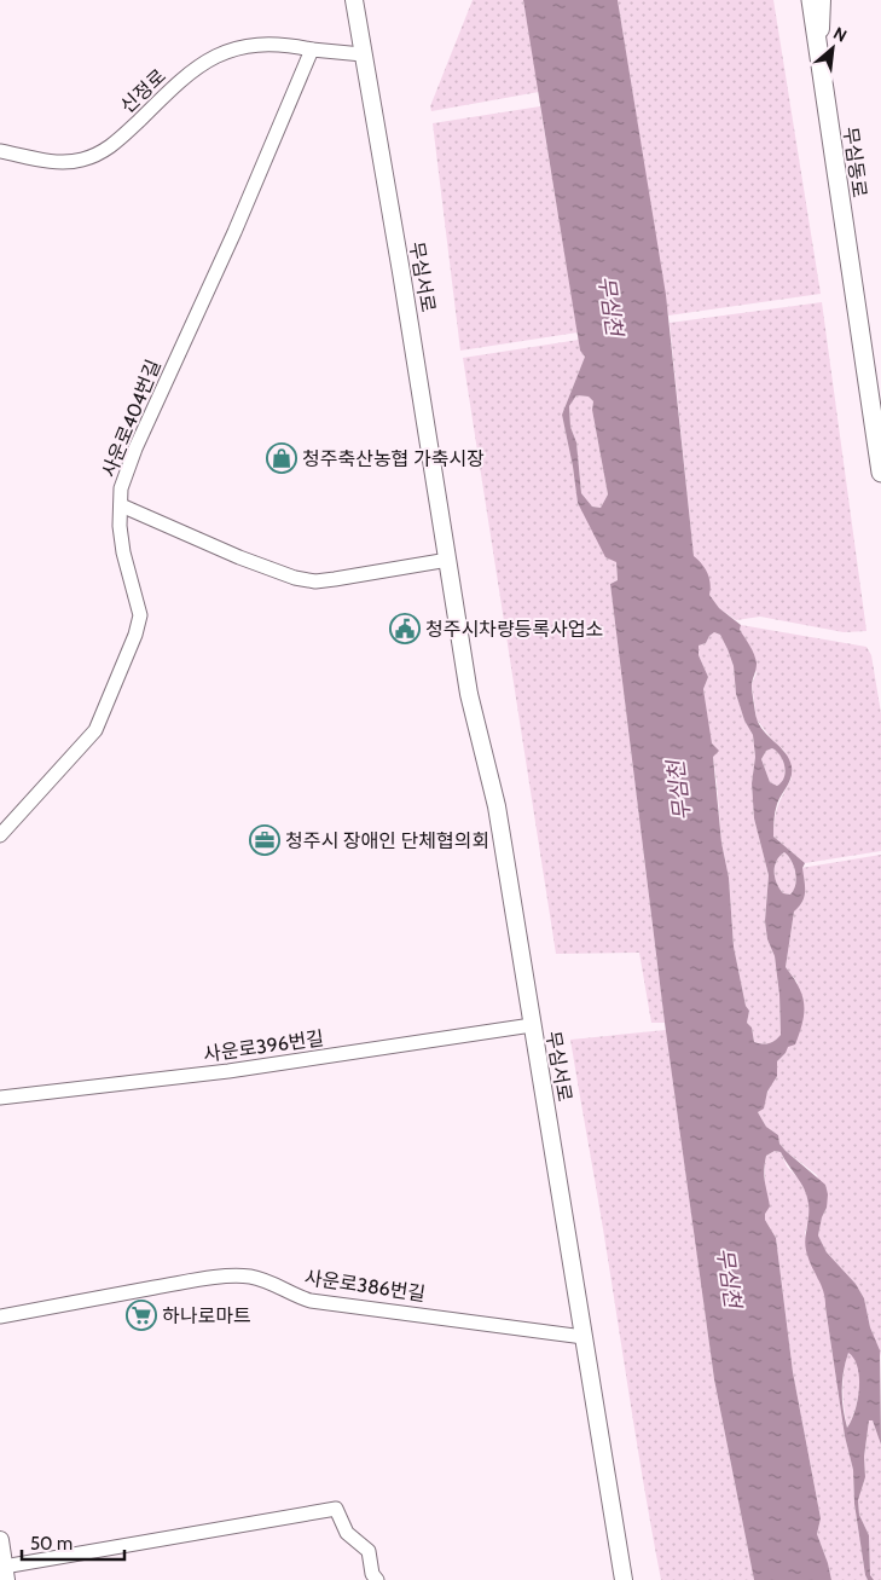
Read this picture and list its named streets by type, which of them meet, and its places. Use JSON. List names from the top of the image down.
{
  "streets": {
    "main road": ["무심동로"],
    "street": [
      "신정로",
      "무심서로",
      "사운로404번길",
      "사운로396번길",
      "사운로386번길"
    ]
  },
  "crossings": [
    ["신정로", "사운로404번길"],
    ["무심서로", "사운로396번길"],
    ["무심서로", "사운로386번길"]
  ],
  "water": ["무심천"],
  "places": {
    "shop": ["청주축산농협 가축시장"],
    "public building": ["청주시차량등록사업소"],
    "office": ["청주시 장애인 단체협의회"],
    "supermarket": ["하나로마트"]
  },
  "scale_bar": "50 m",
  "north": "top right"
}
